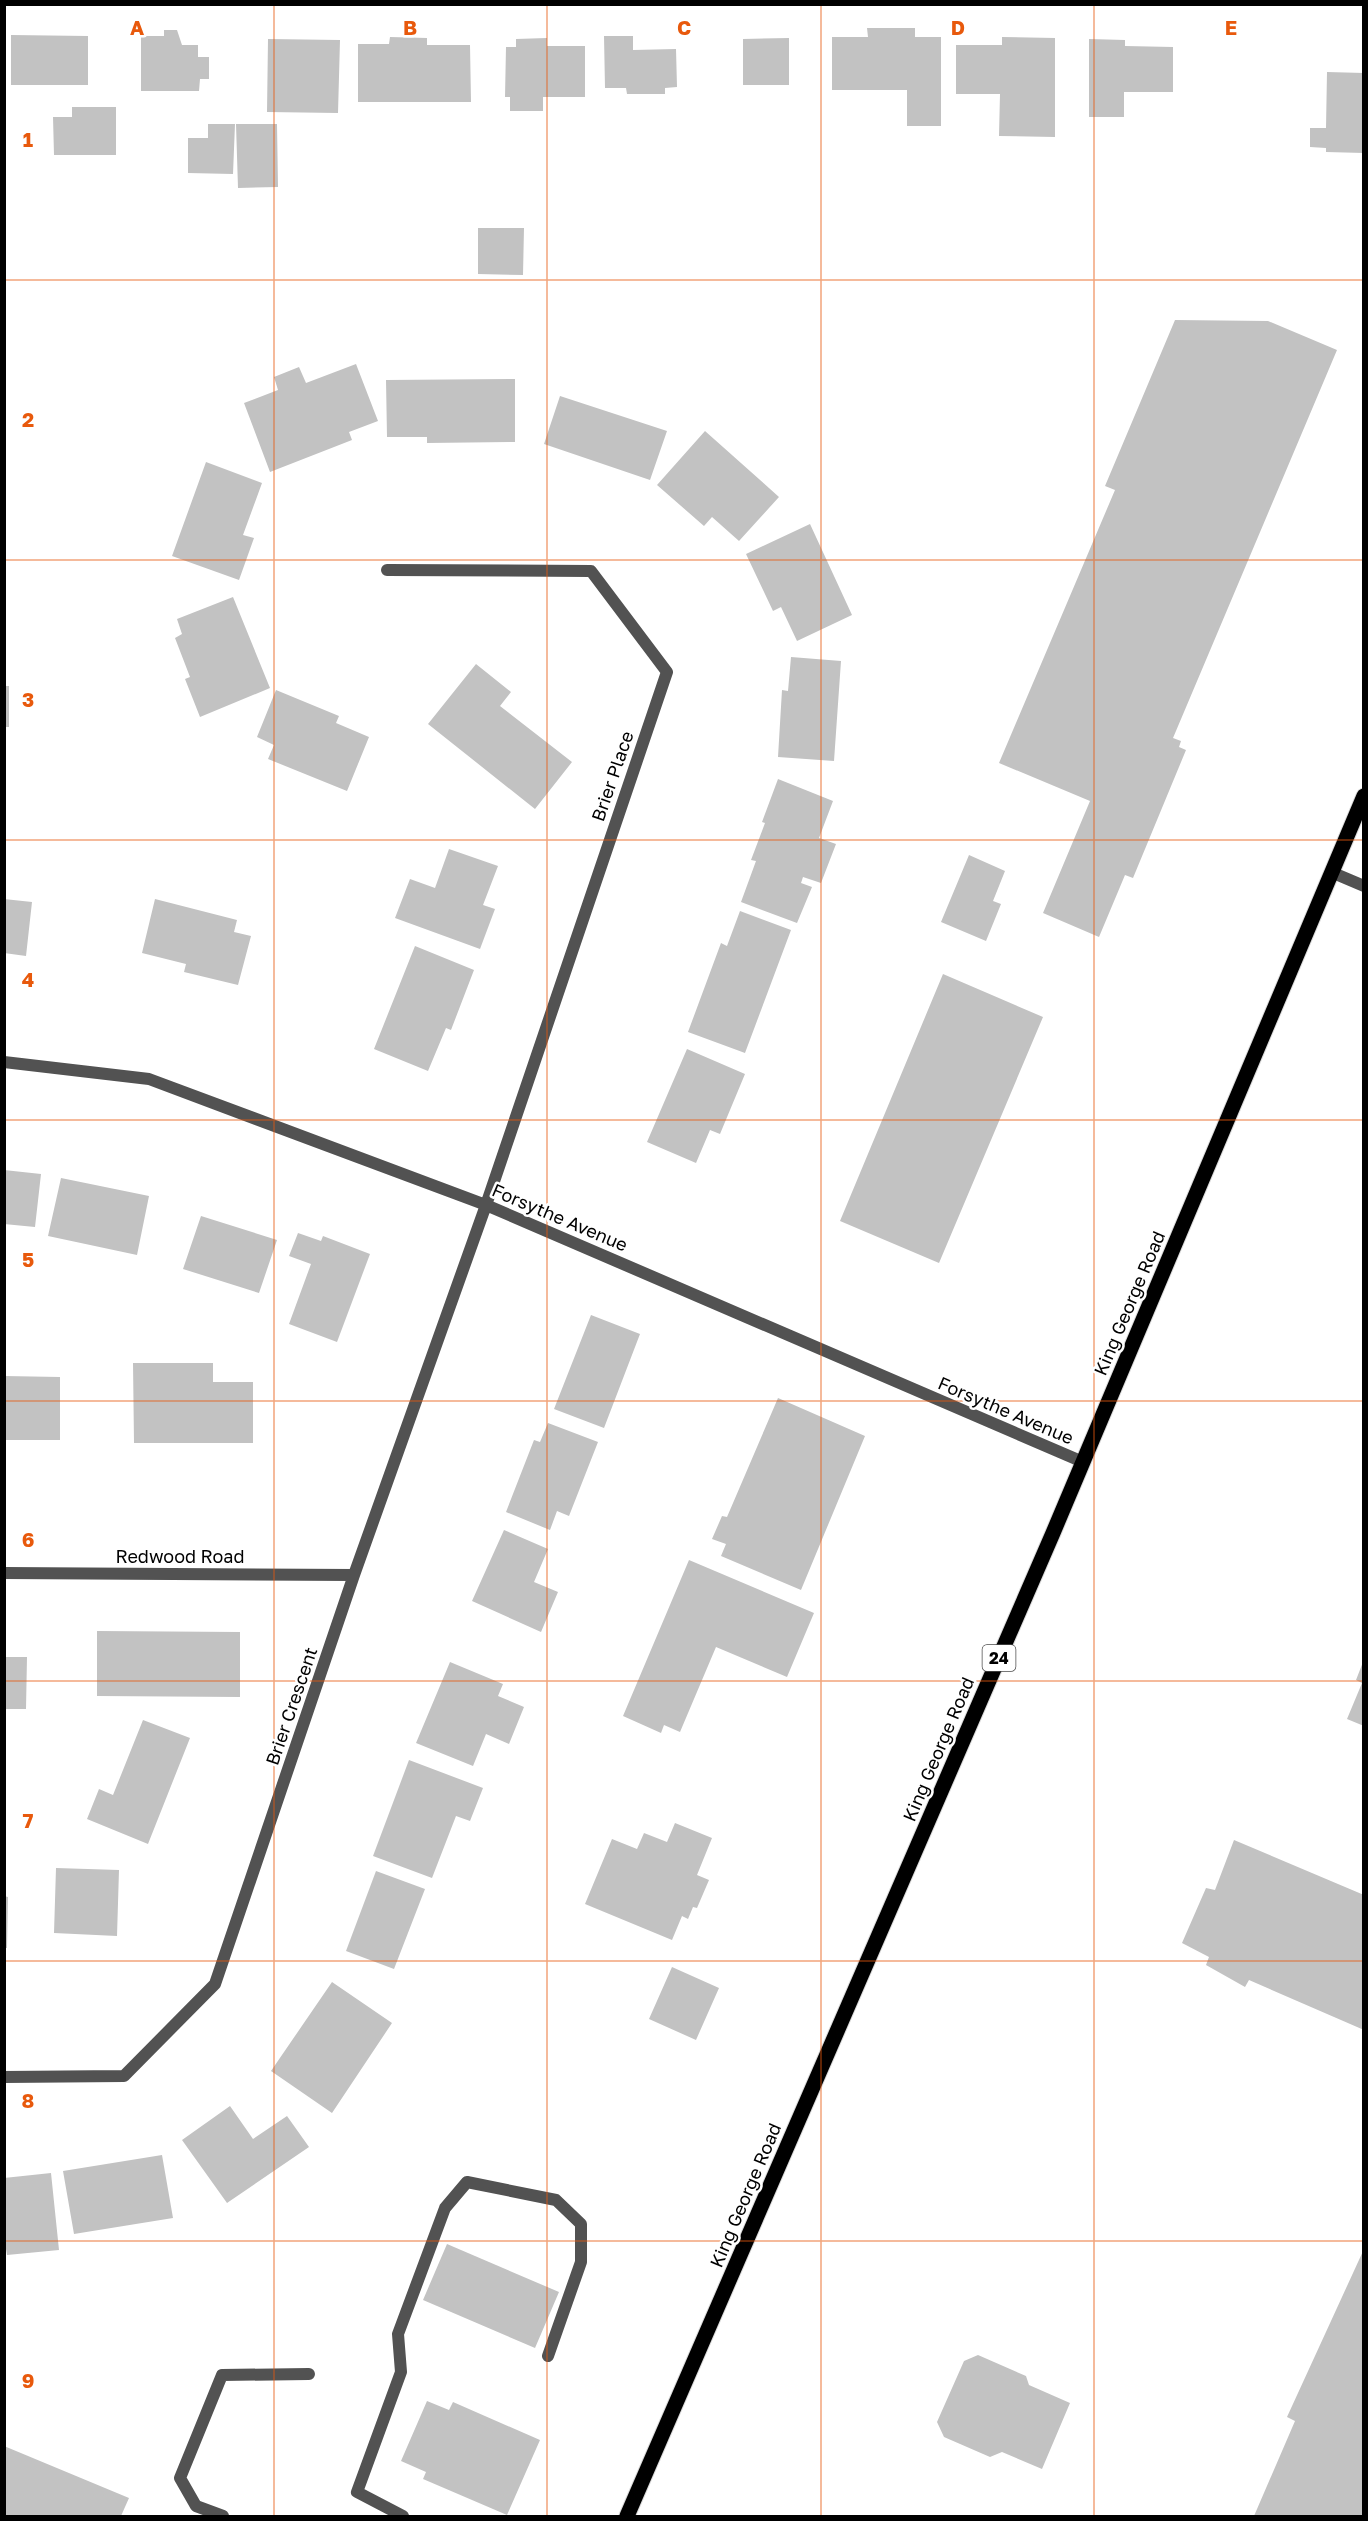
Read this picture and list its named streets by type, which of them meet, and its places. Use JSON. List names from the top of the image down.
{
  "streets": {
    "main road": ["King George Road", "24"],
    "street": [
      "Brier Place",
      "Forsythe Avenue",
      "Redwood Road",
      "Brier Crescent"
    ]
  },
  "crossings": [
    ["Brier Place", "Forsythe Avenue"],
    ["Brier Place", "Brier Crescent"],
    ["Forsythe Avenue", "King George Road"],
    ["Forsythe Avenue", "Brier Crescent"],
    ["Redwood Road", "Brier Crescent"]
  ],
  "grid": {
    "columns": [
      "A",
      "B",
      "C",
      "D",
      "E"
    ],
    "rows": [
      "1",
      "2",
      "3",
      "4",
      "5",
      "6",
      "7",
      "8",
      "9"
    ]
  }
}
